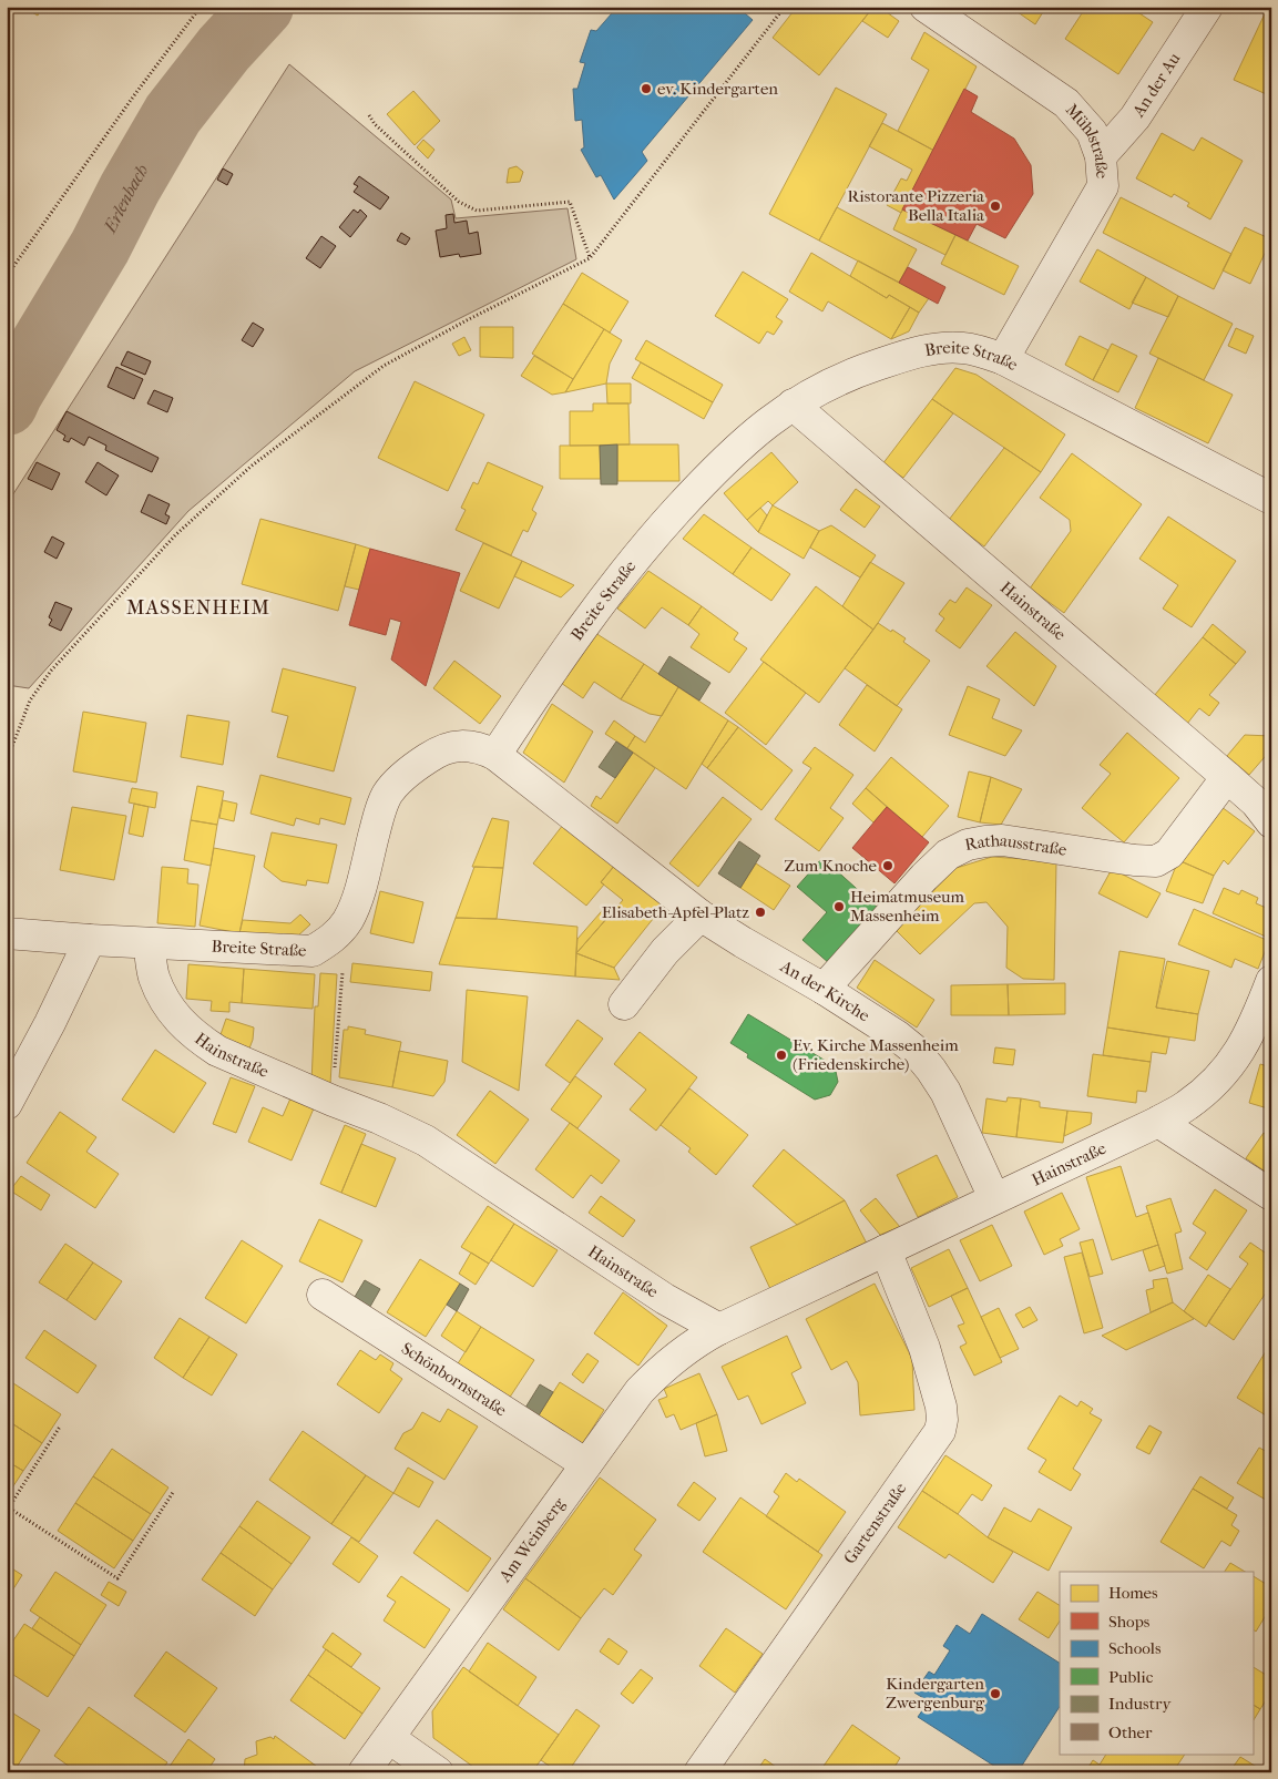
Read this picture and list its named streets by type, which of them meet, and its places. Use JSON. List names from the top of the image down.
{
  "streets": {
    "street": [
      "An der Au",
      "Mühlstraße",
      "Breite Straße",
      "Hainstraße",
      "Rathausstraße",
      "An der Kirche",
      "Schönbornstraße",
      "Gartenstraße",
      "Am Weinberg"
    ]
  },
  "crossings": [
    ["An der Au", "Mühlstraße"],
    ["Mühlstraße", "Breite Straße"],
    ["Breite Straße", "Hainstraße"],
    ["Breite Straße", "An der Kirche"],
    ["Hainstraße", "Rathausstraße"],
    ["Hainstraße", "An der Kirche"],
    ["Hainstraße", "Gartenstraße"],
    ["Hainstraße", "Am Weinberg"],
    ["Rathausstraße", "An der Kirche"],
    ["Schönbornstraße", "Am Weinberg"]
  ],
  "districts": ["MASSENHEIM"],
  "water": ["Erlenbach"],
  "places": [
    "ev. Kindergarten",
    "Ristorante Pizzeria Bella Italia",
    "Zum Knoche",
    "Heimatmuseum Massenheim",
    "Elisabeth-Apfel-Platz",
    "Ev. Kirche Massenheim (Friedenskirche)",
    "Kindergarten Zwergenburg"
  ],
  "legend": [
    "Homes",
    "Shops",
    "Schools",
    "Public",
    "Industry",
    "Other"
  ]
}
